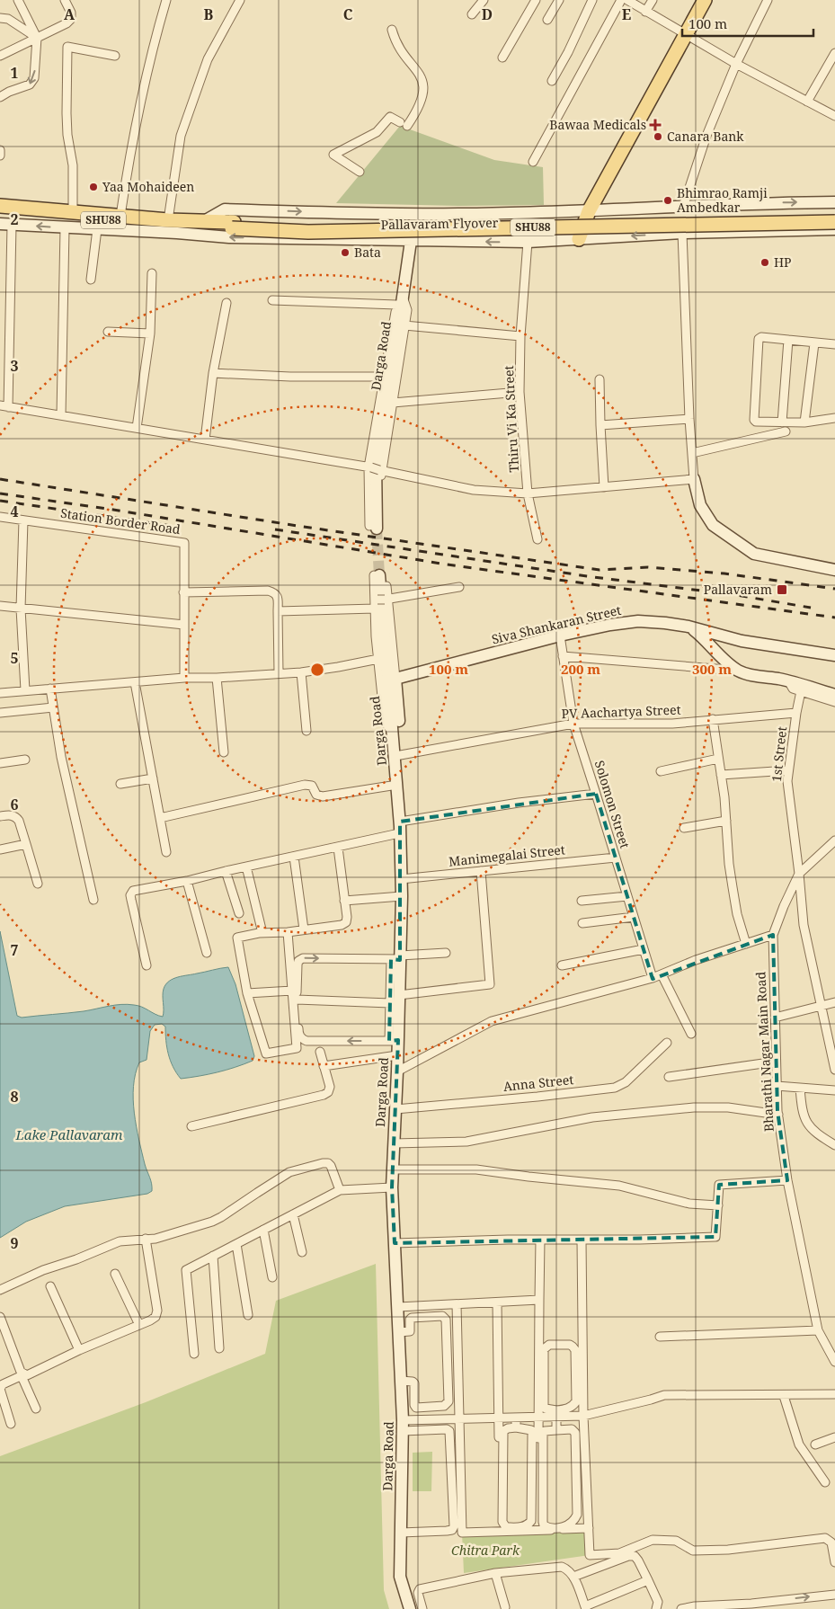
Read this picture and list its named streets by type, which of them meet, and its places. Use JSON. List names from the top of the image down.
{
  "streets": {
    "main road": ["SHU88", "Pallavaram Flyover"],
    "street": [
      "Darga Road",
      "Thiru Vi Ka Street",
      "Station Border Road",
      "Siva Shankaran Street",
      "PV Aachartya Street",
      "1st Street",
      "Solomon Street",
      "Manimegalai Street",
      "Bharathi Nagar Main Road",
      "Anna Street"
    ]
  },
  "crossings": [
    ["SHU88", "Pallavaram Flyover"],
    ["Darga Road", "PV Aachartya Street"],
    ["Darga Road", "Manimegalai Street"],
    ["Darga Road", "Anna Street"],
    ["Siva Shankaran Street", "Solomon Street"],
    ["PV Aachartya Street", "1st Street"],
    ["PV Aachartya Street", "Solomon Street"],
    ["1st Street", "Bharathi Nagar Main Road"],
    ["Solomon Street", "Manimegalai Street"]
  ],
  "water": ["Lake Pallavaram"],
  "parks": ["Chitra Park"],
  "places": {
    "health": ["Bawaa Medicals"],
    "other": [
      "Canara Bank",
      "Yaa Mohaideen",
      "Bhimrao Ramji Ambedkar",
      "Bata",
      "HP"
    ],
    "transit": ["Pallavaram"]
  },
  "scale_bar": "100 m",
  "grid": {
    "columns": [
      "A",
      "B",
      "C",
      "D",
      "E"
    ],
    "rows": [
      "1",
      "2",
      "3",
      "4",
      "5",
      "6",
      "7",
      "8",
      "9"
    ]
  },
  "rings": ["100 m", "200 m", "300 m"]
}
